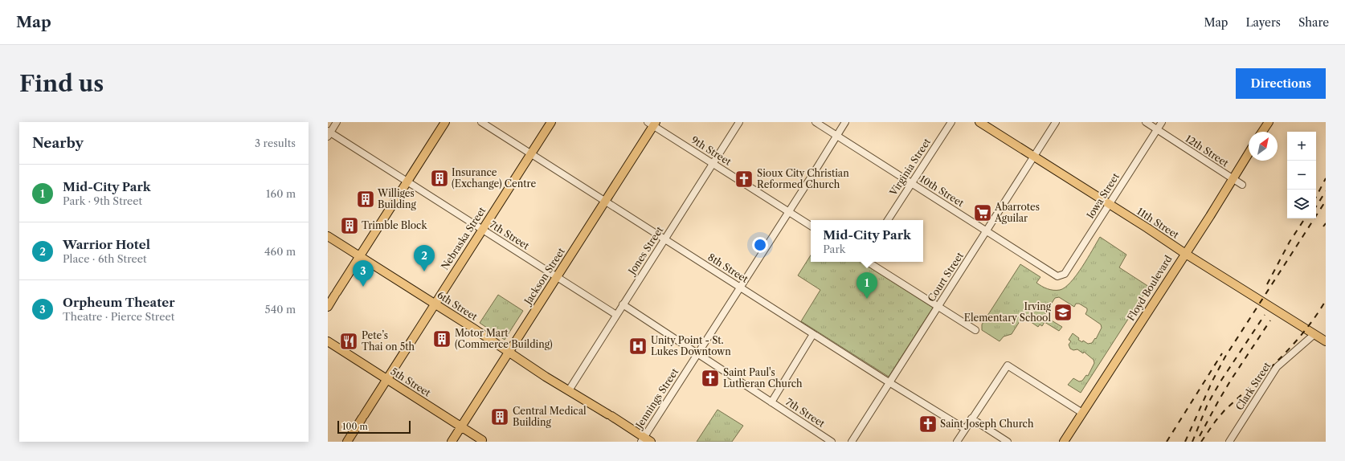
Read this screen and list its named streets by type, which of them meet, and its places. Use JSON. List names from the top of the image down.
{
  "streets": {
    "main road": [
      "11th Street",
      "Nebraska Street",
      "Jackson Street",
      "Floyd Boulevard",
      "6th Street",
      "5th Street"
    ],
    "street": [
      "9th Street",
      "12th Street",
      "Virginia Street",
      "10th Street",
      "Iowa Street",
      "7th Street",
      "Jones Street",
      "8th Street",
      "Court Street",
      "Clark Street",
      "Jennings Street"
    ]
  },
  "crossings": [
    ["9th Street", "Jones Street"],
    ["9th Street", "Jackson Street"],
    ["9th Street", "Jennings Street"],
    ["12th Street", "Iowa Street"],
    ["12th Street", "Floyd Boulevard"],
    ["Virginia Street", "10th Street"],
    ["10th Street", "Iowa Street"],
    ["10th Street", "Court Street"],
    ["10th Street", "Jennings Street"],
    ["Iowa Street", "11th Street"],
    ["11th Street", "Court Street"],
    ["11th Street", "Floyd Boulevard"],
    ["11th Street", "Clark Street"],
    ["7th Street", "Nebraska Street"],
    ["7th Street", "Jones Street"],
    ["7th Street", "Jackson Street"],
    ["7th Street", "Jennings Street"],
    ["Nebraska Street", "8th Street"],
    ["Nebraska Street", "6th Street"],
    ["Nebraska Street", "5th Street"],
    ["Jones Street", "8th Street"],
    ["Jones Street", "6th Street"],
    ["8th Street", "Jackson Street"],
    ["8th Street", "Court Street"],
    ["8th Street", "Jennings Street"],
    ["Jackson Street", "6th Street"],
    ["Jackson Street", "5th Street"],
    ["6th Street", "Jennings Street"]
  ],
  "places": {
    "building": [
      "Insurance (Exchange) Centre",
      "Williges Building",
      "Trimble Block",
      "Motor Mart (Commerce Building)",
      "Central Medical Building"
    ],
    "church": ["Sioux City Christian Reformed Church", "Saint Paul's Lutheran Church", "Saint Joseph Church"],
    "supermarket": ["Abarrotes Aguilar"],
    "school or university": ["Irving Elementary School"],
    "restaurant": ["Pete’s Thai on 5th"],
    "hospital": ["Unity Point - St. Lukes Downtown"]
  },
  "scale_bar": "100 m",
  "north": "top right",
  "page": {
    "header": "Map",
    "nav": ["Map", "Layers", "Share"],
    "buttons": "Directions",
    "title": "Find us",
    "heading": ["Nearby", "3 results"],
    "map_buttons": ["+", "−"],
    "list": [
      {
        "mark": "1",
        "name": "Mid-City Park",
        "note": "Park · 9th Street",
        "value": "160 m"
      },
      {
        "mark": "2",
        "name": "Warrior Hotel",
        "note": "Place · 6th Street",
        "value": "460 m"
      },
      {
        "mark": "3",
        "name": "Orpheum Theater",
        "note": "Theatre · Pierce Street",
        "value": "540 m"
      }
    ],
    "popup": ["Mid-City Park", "Park"],
    "pins": ["2", "3", "1"],
    "scale": "100 m"
  }
}
